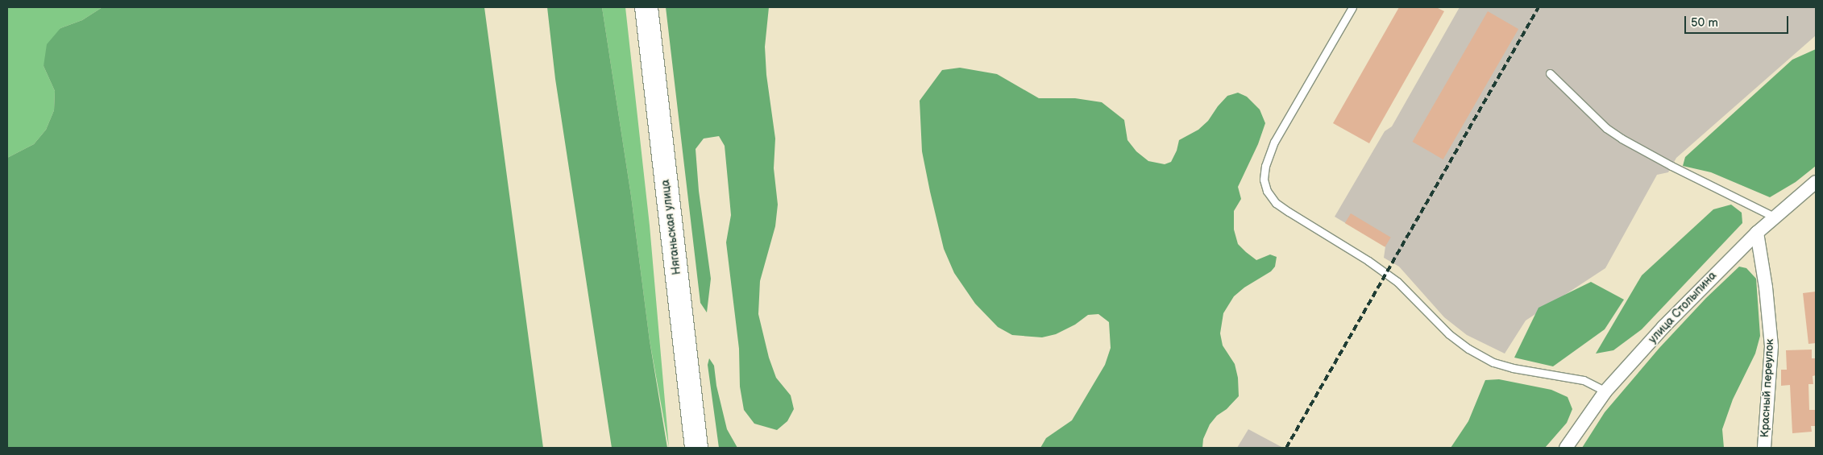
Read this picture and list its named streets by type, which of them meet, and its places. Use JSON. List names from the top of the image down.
{
  "streets": {
    "highway": ["Няганьская улица"],
    "street": ["улица Столыпина", "Красный переулок"]
  },
  "crossings": [
    ["улица Столыпина", "Красный переулок"]
  ],
  "scale_bar": "50 m"
}
